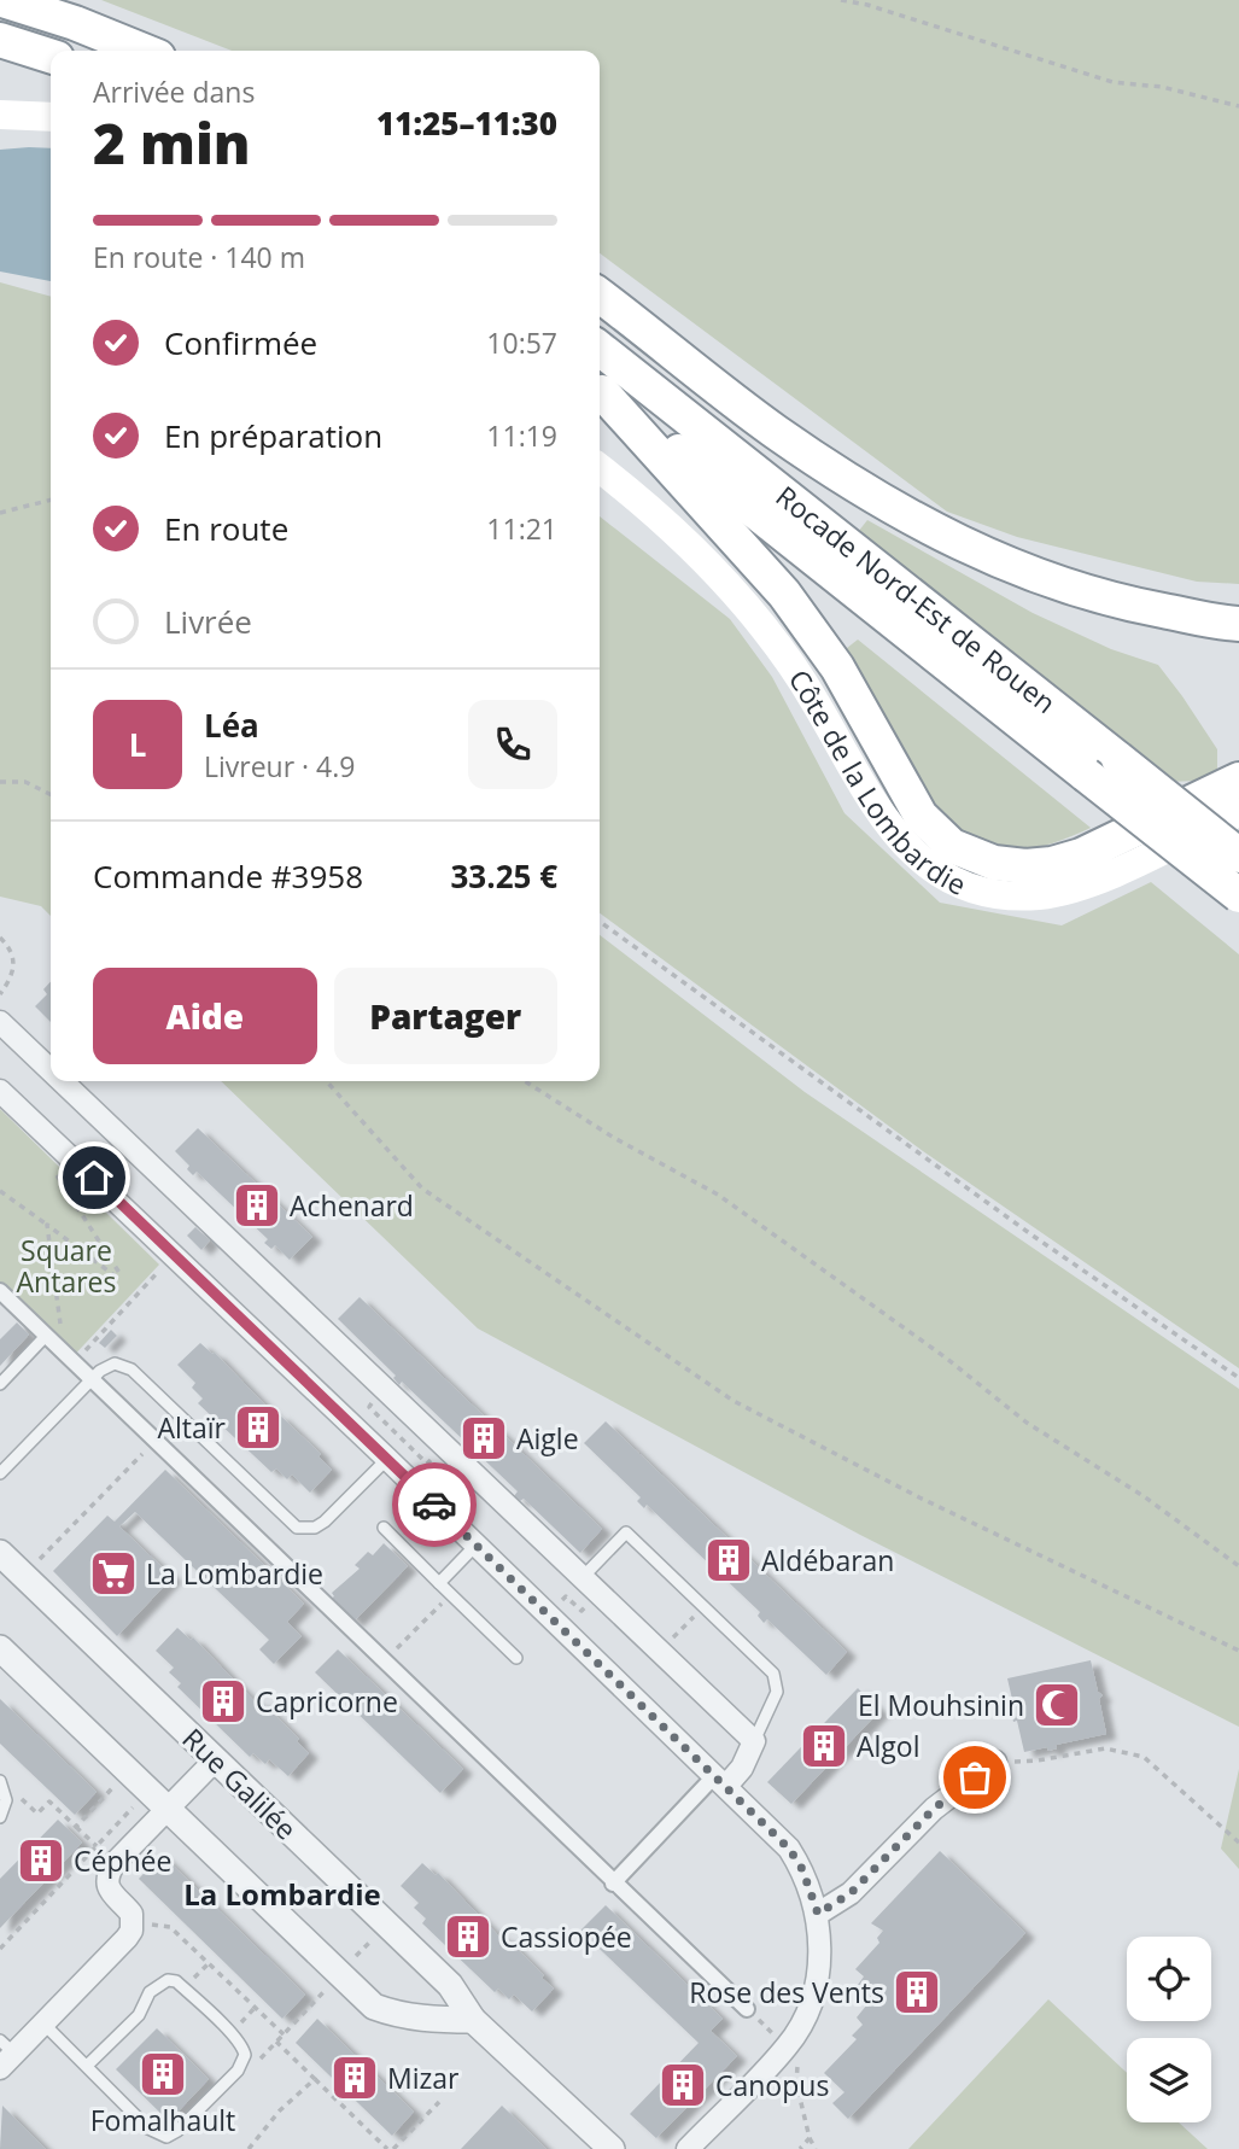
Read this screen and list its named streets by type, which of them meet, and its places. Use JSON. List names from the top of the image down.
{
  "streets": {
    "highway": ["Rocade Nord-Est de Rouen"],
    "main road": ["Côte de la Lombardie"],
    "street": ["Rue Galilée"]
  },
  "districts": ["La Lombardie"],
  "parks": ["Square Antares"],
  "places": {
    "building": [
      "Achenard",
      "Altaïr",
      "Aigle",
      "Aldébaran",
      "Capricorne",
      "Algol",
      "Céphée",
      "Cassiopée",
      "Rose des Vents",
      "Fomalhault",
      "Mizar",
      "Canopus"
    ],
    "supermarket": ["La Lombardie"],
    "mosque": ["El Mouhsinin"]
  },
  "page": {
    "heading": ["2 min", "Arrivée dans", "11:25–11:30"],
    "panel": [
      "Léa",
      "Livreur · 4.9",
      "Commande #3958",
      "33.25 €"
    ],
    "bar": "En route · 140 m",
    "list": [
      ["Confirmée", "10:57"],
      ["En préparation", "11:19"],
      ["En route", "11:21"],
      "Livrée"
    ],
    "round": "L",
    "buttons": ["Aide", "Partager"]
  }
}
